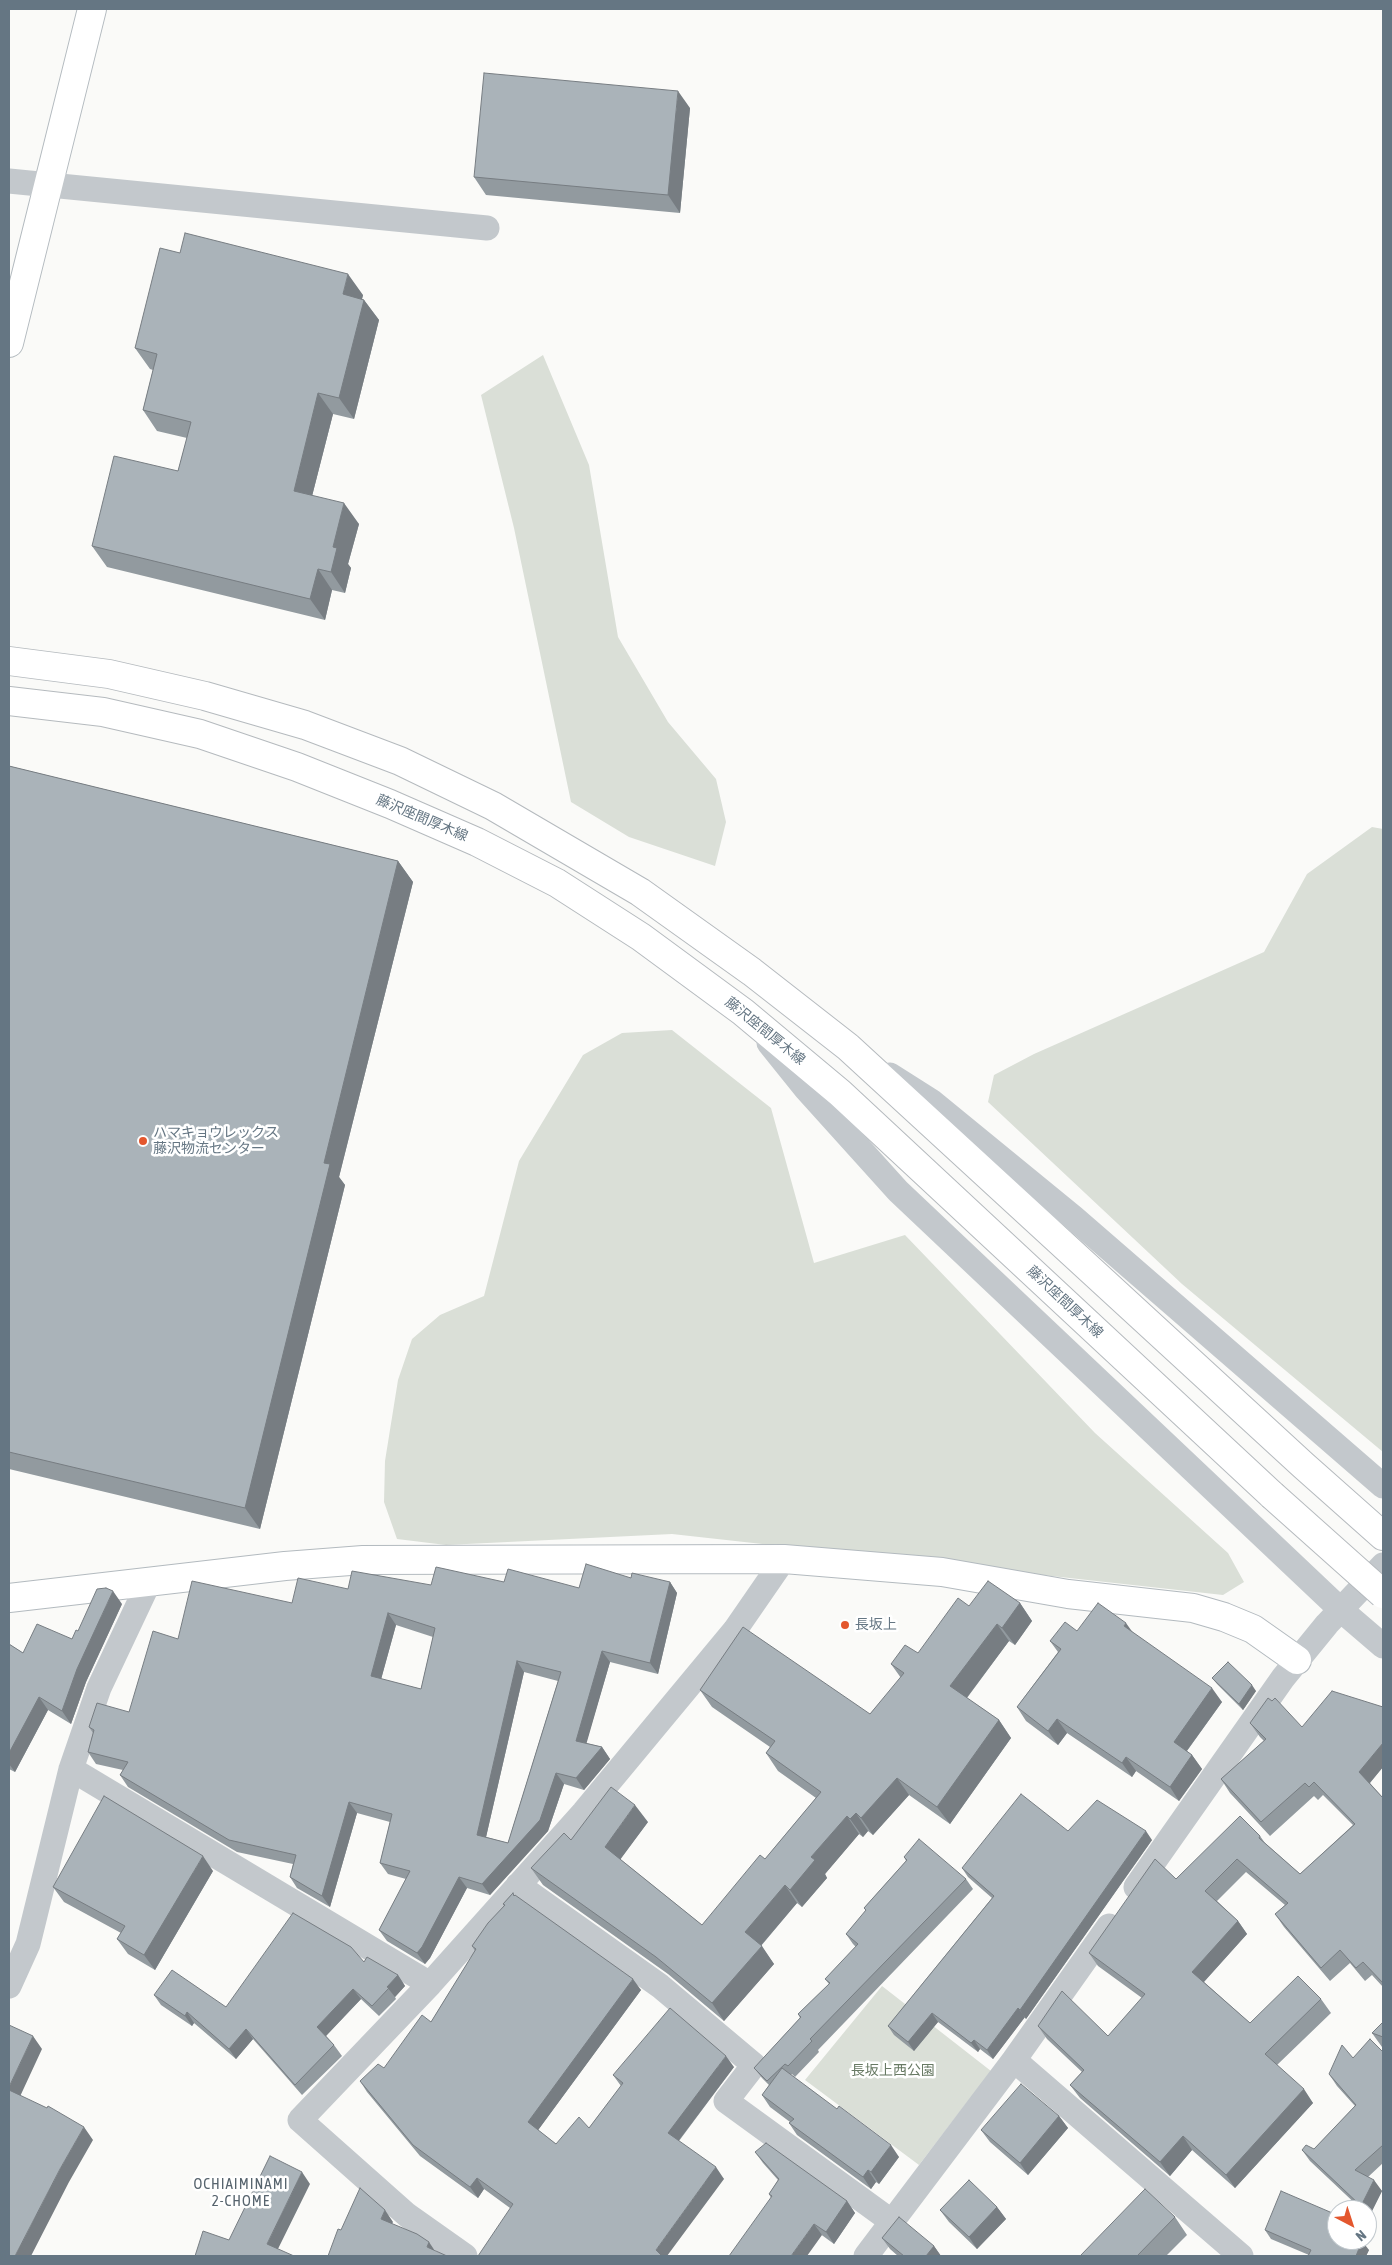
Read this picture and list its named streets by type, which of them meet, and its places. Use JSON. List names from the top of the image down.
{
  "streets": {
    "main road": ["藤沢座間厚木線"]
  },
  "districts": ["OCHIAIMINAMI 2-CHOME"],
  "parks": ["長坂上西公園"],
  "places": ["ハマキョウレックス 藤沢物流センター", "長坂上"],
  "north": "bottom right"
}
